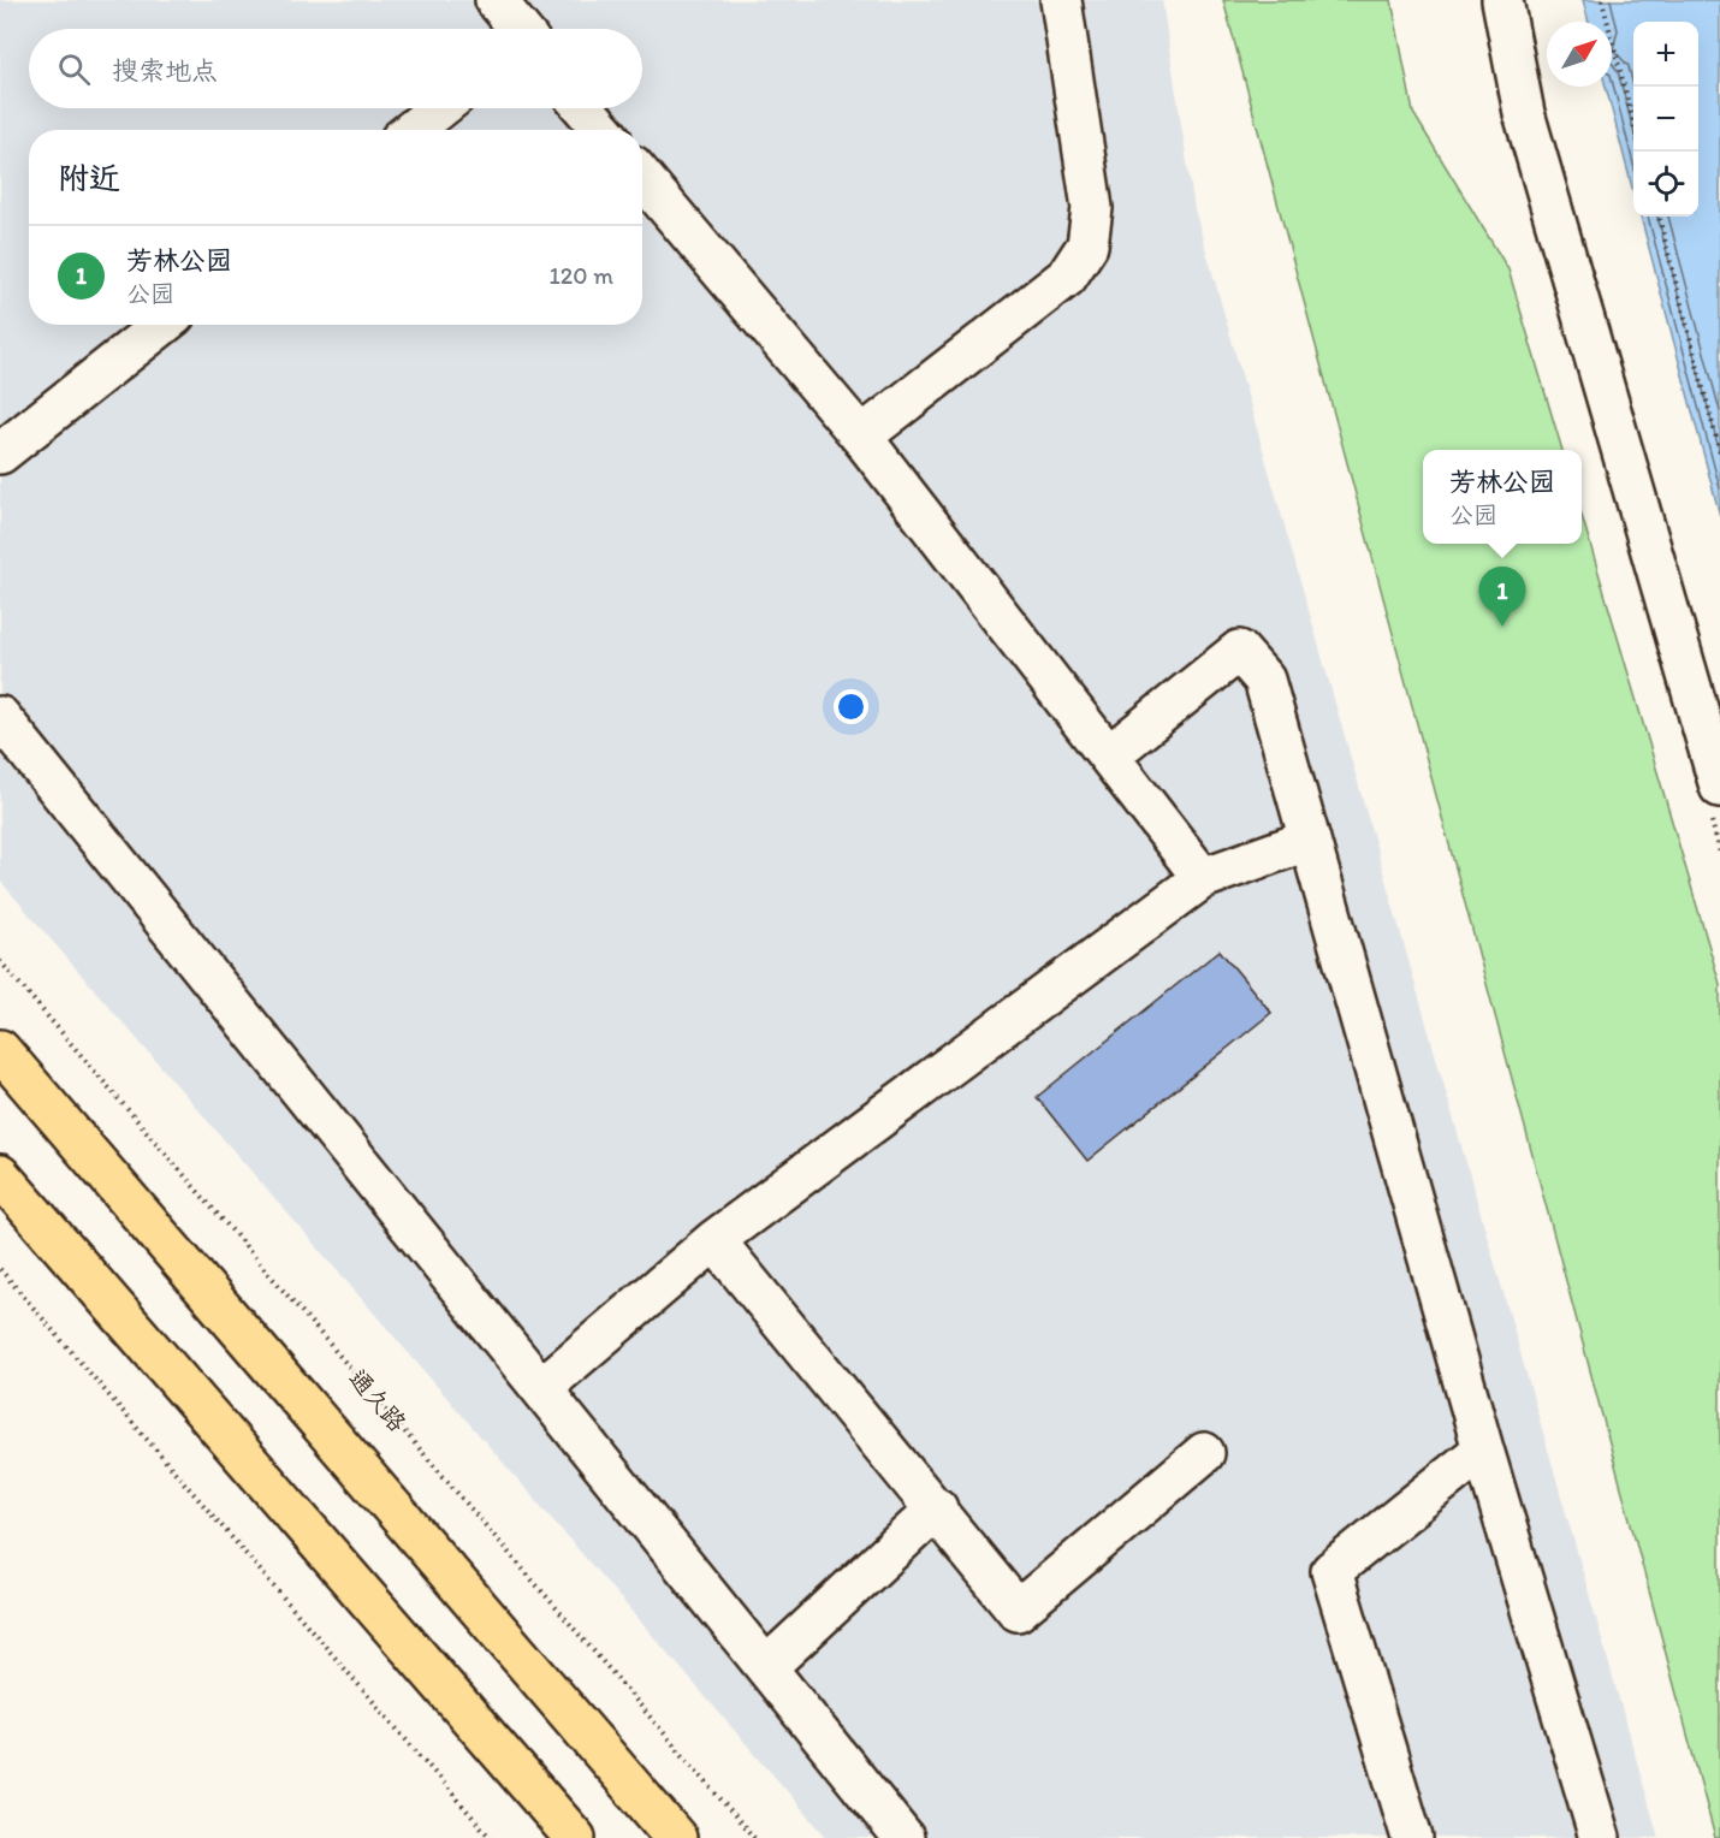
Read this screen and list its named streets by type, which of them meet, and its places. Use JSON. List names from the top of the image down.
{
  "streets": {
    "path": ["通久路"]
  },
  "north": "top right",
  "page": {
    "map_buttons": ["+", "−"],
    "search": "搜索地点",
    "heading": "附近",
    "list": [
      {
        "mark": "1",
        "name": "芳林公园",
        "note": "公园",
        "value": "120 m"
      }
    ],
    "popup": ["芳林公园", "公园"],
    "pins": "1"
  }
}
